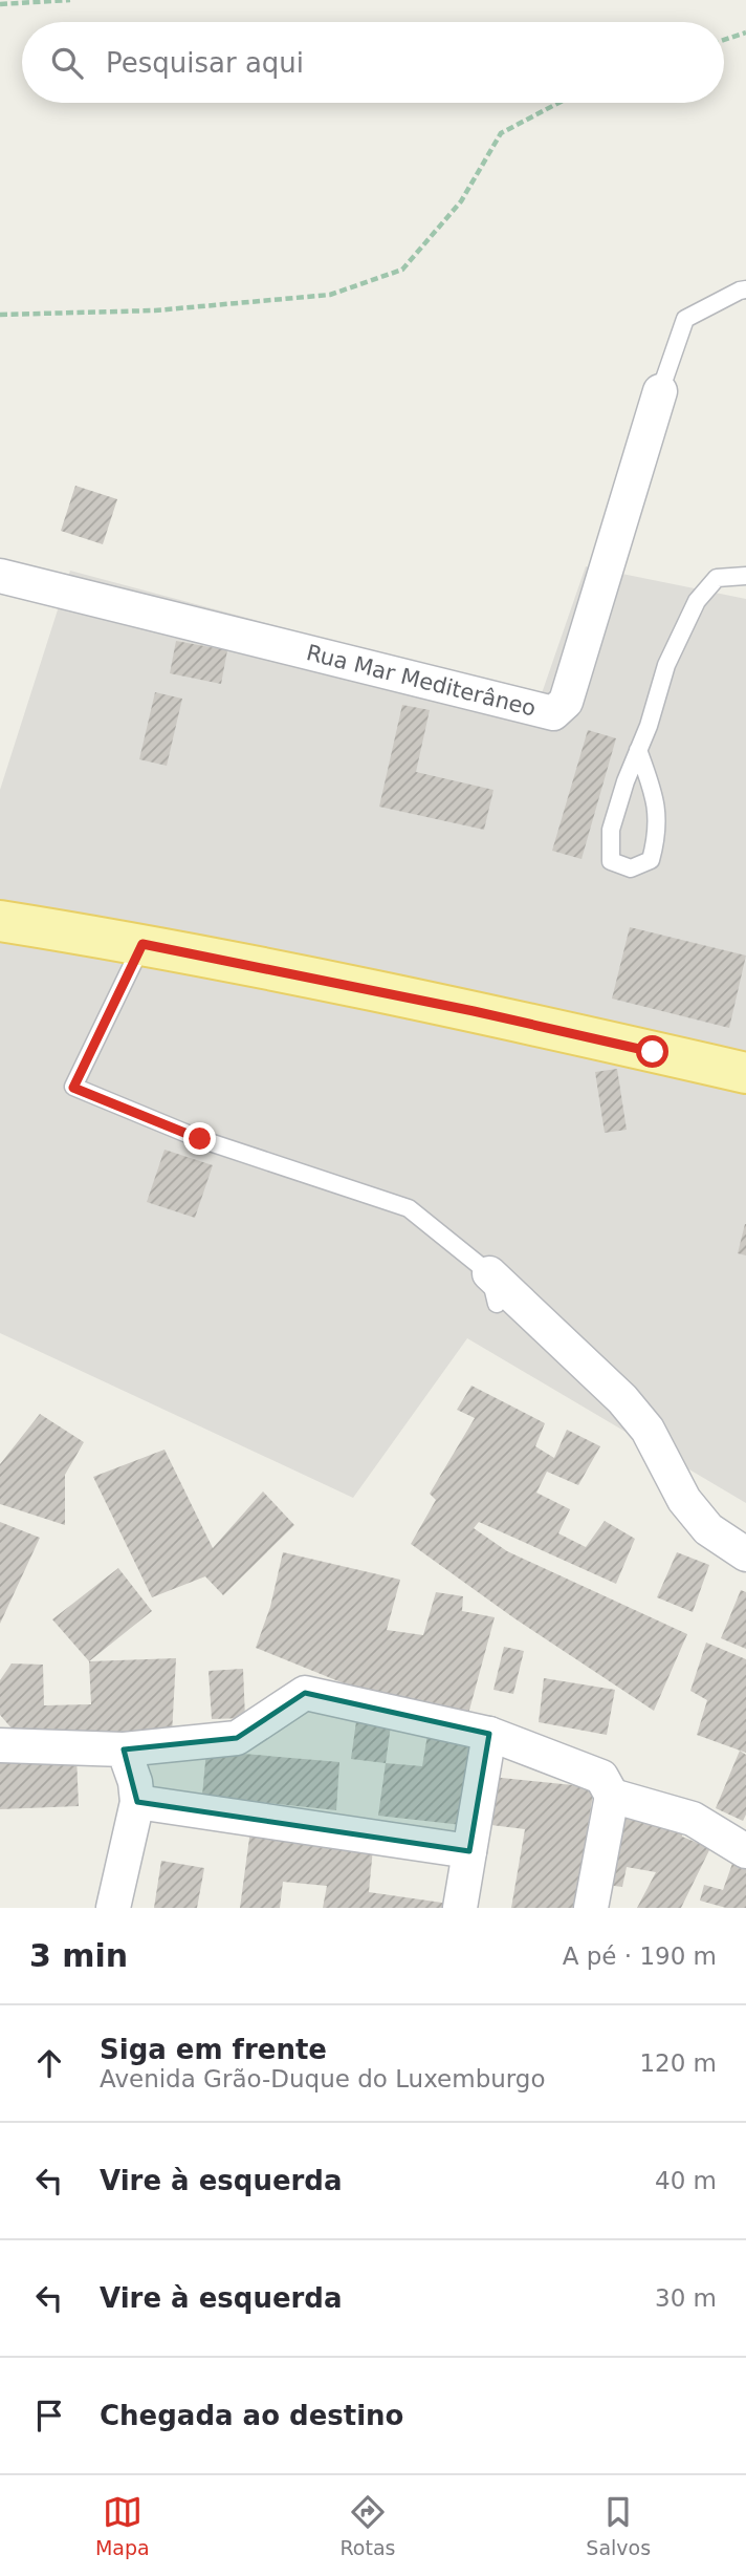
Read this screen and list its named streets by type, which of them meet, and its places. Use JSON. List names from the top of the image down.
{
  "streets": {
    "street": ["Rua Mar Mediterâneo"]
  },
  "page": {
    "search": "Pesquisar aqui",
    "heading": ["3 min", "A pé · 190 m"],
    "list": [
      ["Siga em frente", "Avenida Grão-Duque do Luxemburgo", "120 m"],
      ["Vire à esquerda", "40 m"],
      ["Vire à esquerda", "30 m"],
      "Chegada ao destino"
    ],
    "nav": ["Mapa", "Rotas", "Salvos"]
  }
}
